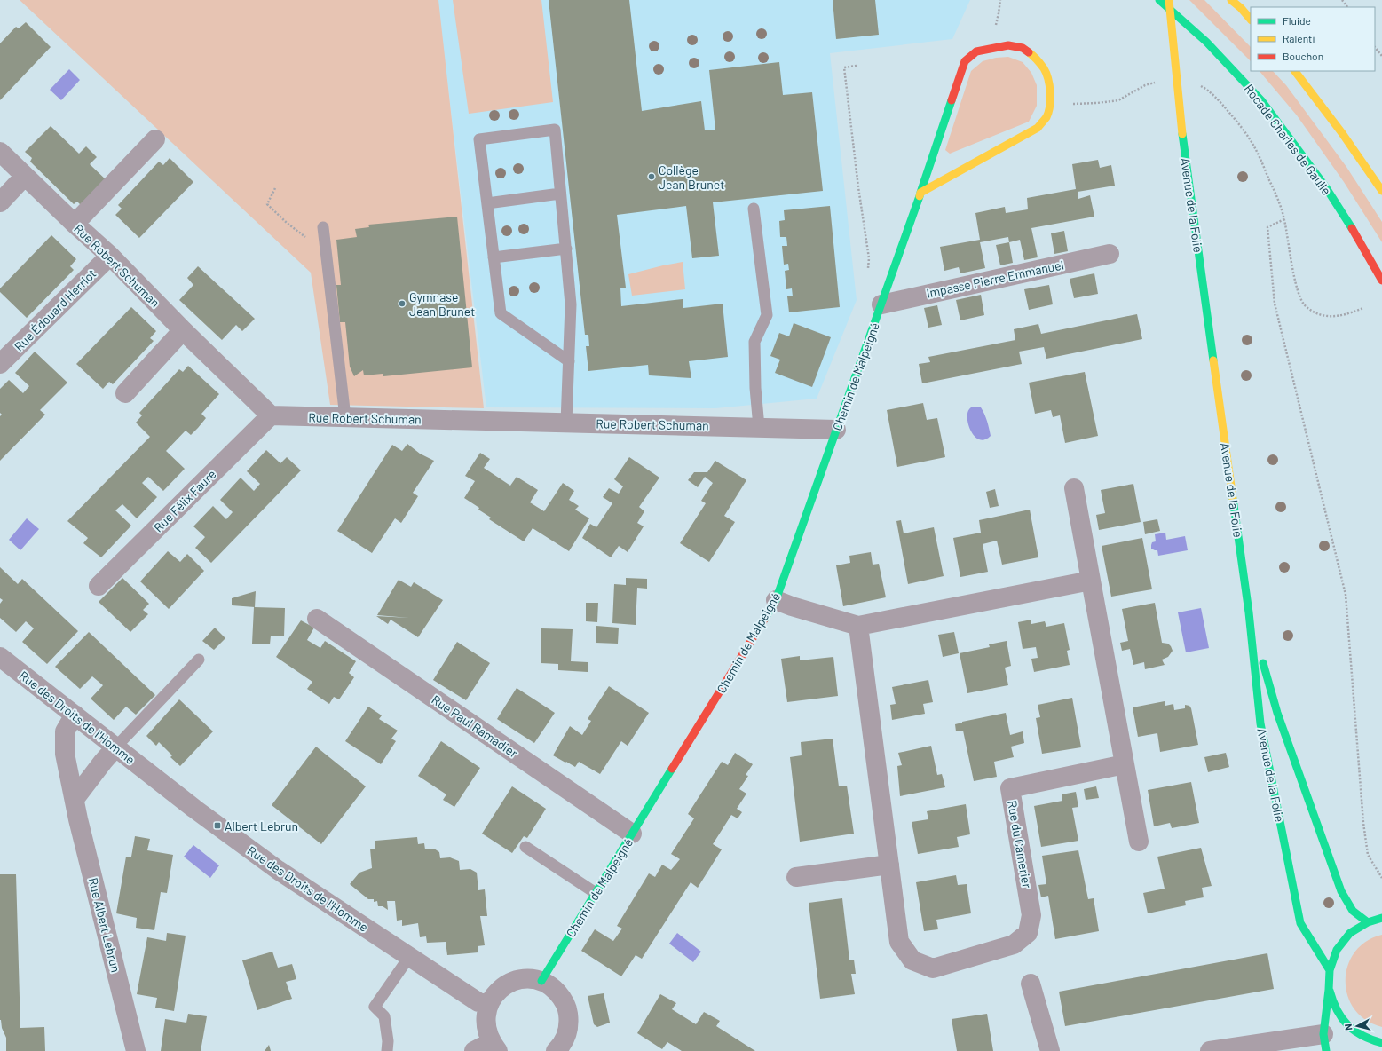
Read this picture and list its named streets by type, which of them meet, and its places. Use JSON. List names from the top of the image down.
{
  "streets": {
    "main road": ["Rocade Charles de Gaulle", "Avenue de la Folie", "Chemin de Malpeigné"],
    "street": [
      "Rue Robert Schuman",
      "Impasse Pierre Emmanuel",
      "Rue Édouard Herriot",
      "Rue Félix Faure",
      "Rue des Droits de l'Homme",
      "Rue Paul Ramadier",
      "Rue du Camerier",
      "Rue Albert Lebrun"
    ]
  },
  "crossings": [
    ["Rue Robert Schuman", "Rue Édouard Herriot"],
    ["Rue Robert Schuman", "Chemin de Malpeigné"],
    ["Rue Robert Schuman", "Rue Félix Faure"],
    ["Impasse Pierre Emmanuel", "Chemin de Malpeigné"],
    ["Chemin de Malpeigné", "Rue Paul Ramadier"],
    ["Rue des Droits de l'Homme", "Rue Albert Lebrun"]
  ],
  "places": {
    "other": ["Collège Jean Brunet", "Gymnase Jean Brunet"],
    "transit": ["Albert Lebrun"]
  },
  "legend": ["Fluide", "Ralenti", "Bouchon"],
  "north": "left"
}
